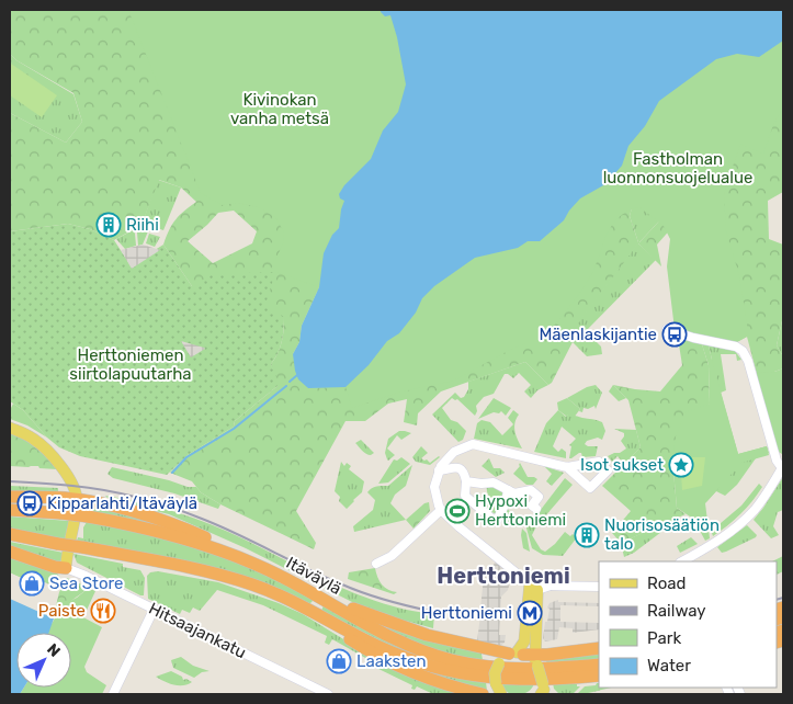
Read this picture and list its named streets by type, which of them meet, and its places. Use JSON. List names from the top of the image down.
{
  "streets": {
    "highway": ["Itäväylä"],
    "street": ["Hitsaajankatu"]
  },
  "districts": ["Herttoniemi"],
  "parks": ["Kivinokan vanha metsä", "Fastholman luonnonsuojelualue", "Herttoniemen siirtolapuutarha"],
  "places": {
    "building": ["Riihi", "Nuorisosäätiön talo"],
    "bus stop": ["Mäenlaskijantie", "Kipparlahti/Itäväylä"],
    "place": ["Isot sukset"],
    "sports": ["Hypoxi Herttoniemi"],
    "shop": ["Sea Store", "Laaksten"],
    "restaurant": ["Paiste"],
    "metro station": ["Herttoniemi"]
  },
  "legend": [
    "Road",
    "Railway",
    "Park",
    "Water"
  ],
  "north": "top right"
}
